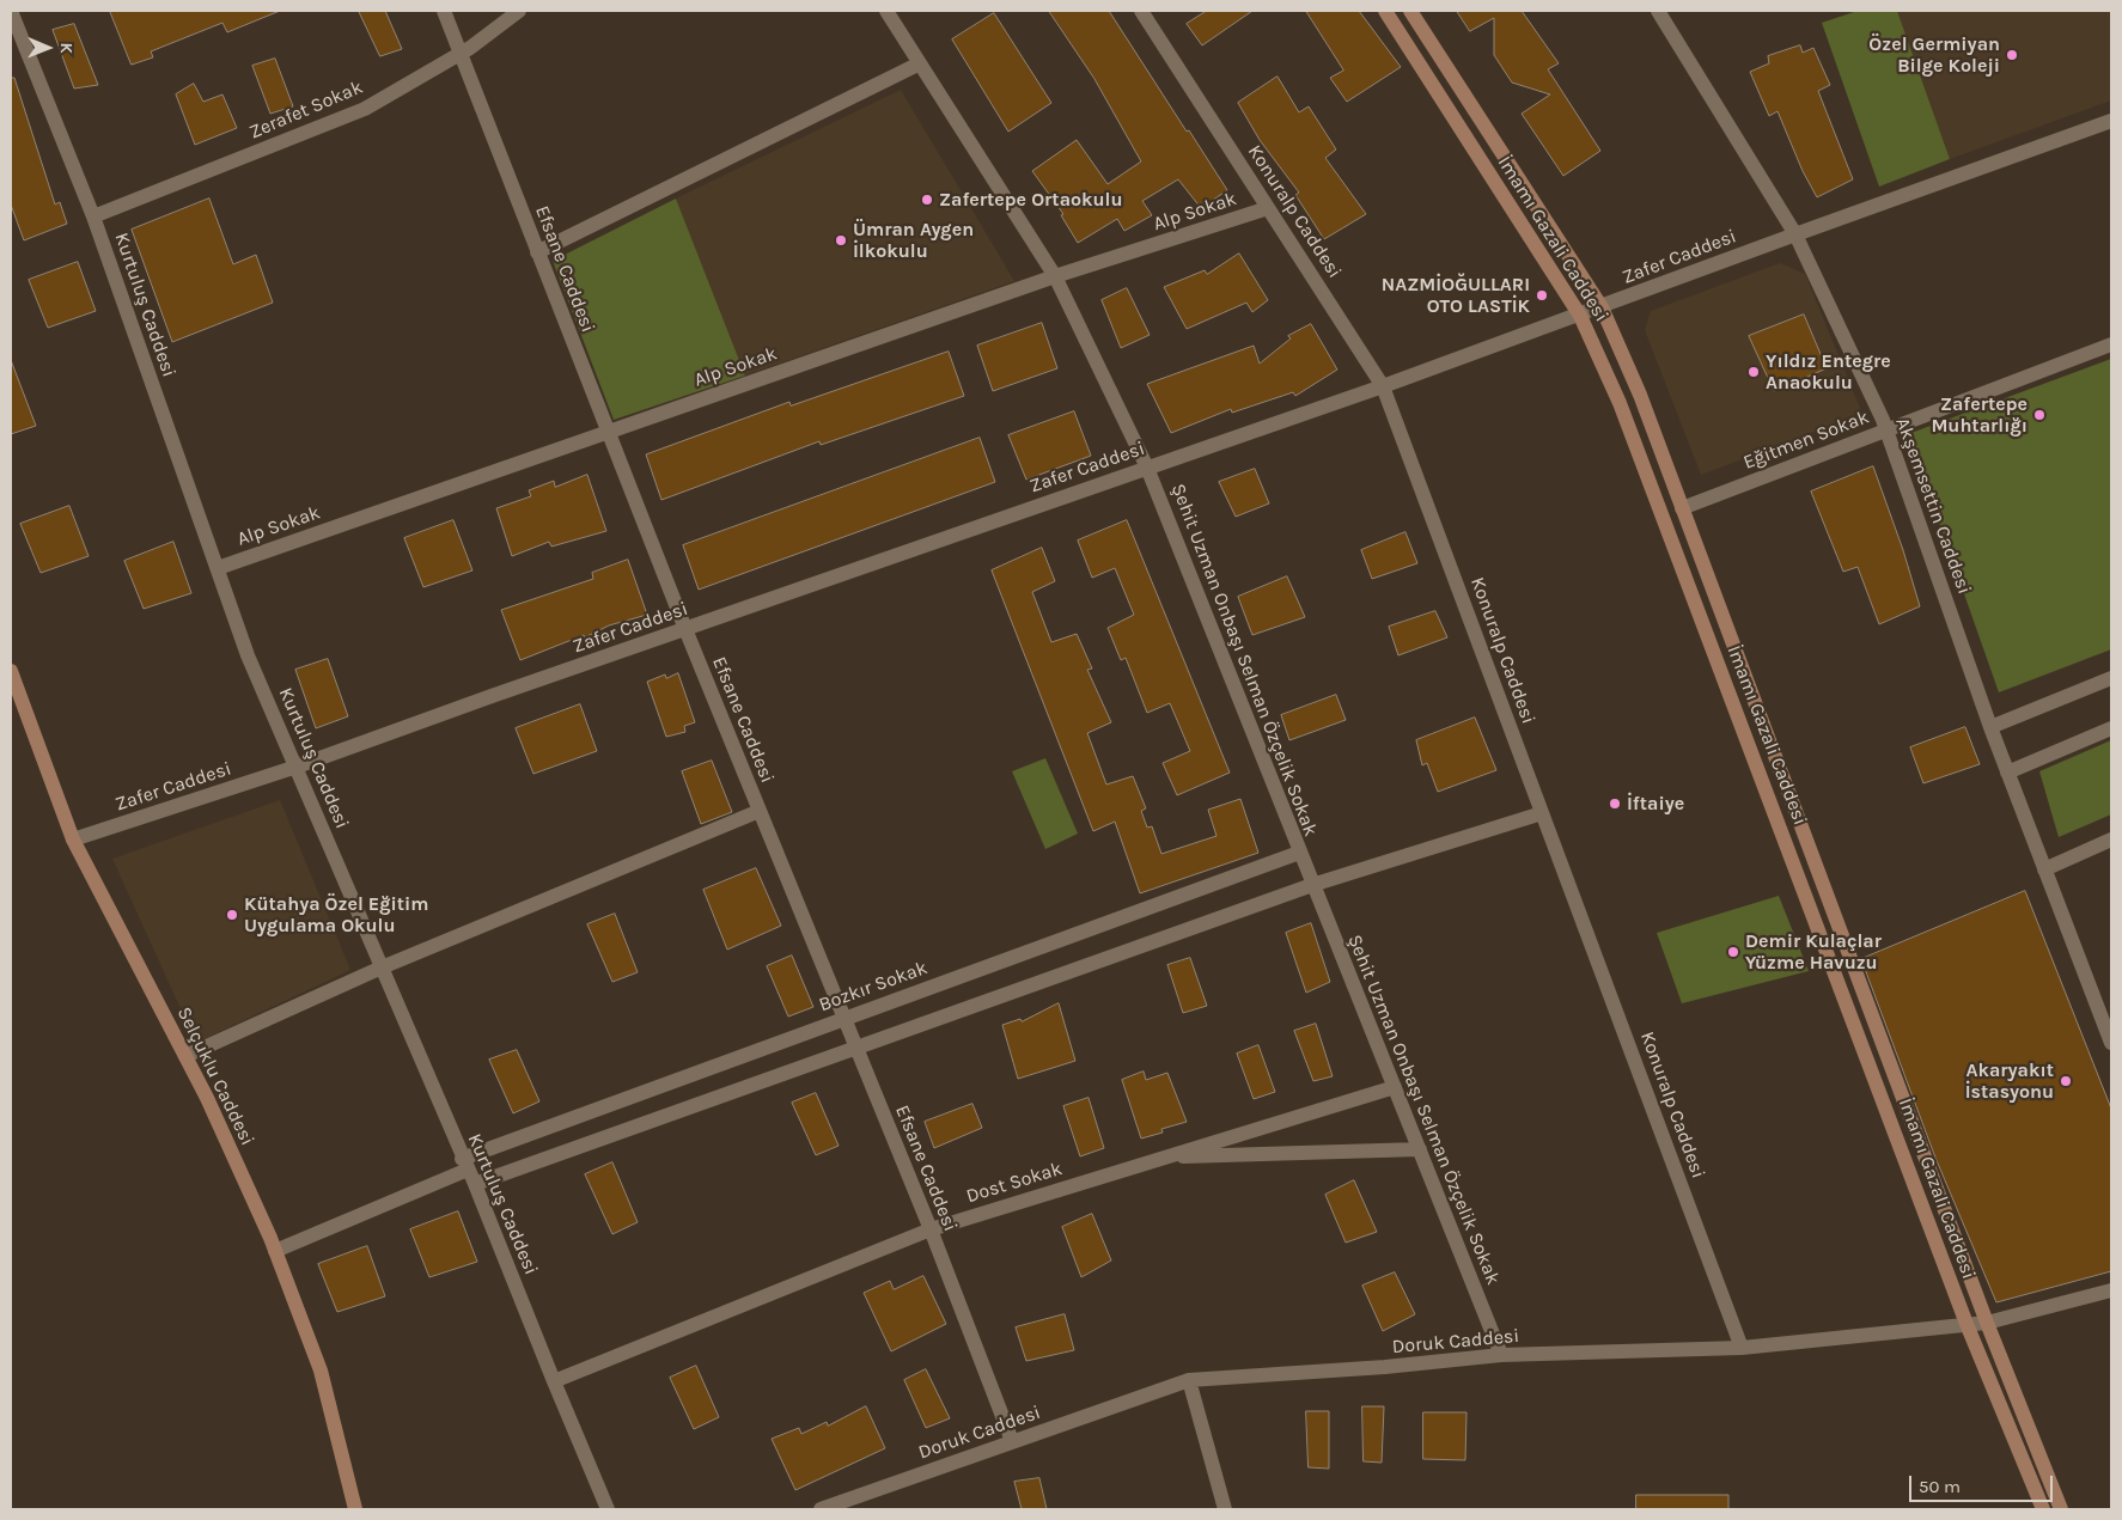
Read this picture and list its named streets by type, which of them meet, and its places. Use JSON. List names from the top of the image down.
{
  "streets": {
    "main road": ["İmamı Gazali Caddesi", "Selçuklu Caddesi"],
    "street": [
      "Zerafet Sokak",
      "Alp Sokak",
      "Konuralp Caddesi",
      "Zafer Caddesi",
      "Efsane Caddesi",
      "Kurtuluş Caddesi",
      "Eğitmen Sokak",
      "Akşemsettin Caddesi",
      "Şehit Uzman Onbaşı Selman Özçelik Sokak",
      "Bozkır Sokak",
      "Dost Sokak",
      "Doruk Caddesi"
    ]
  },
  "crossings": [
    ["Zerafet Sokak", "Efsane Caddesi"],
    ["Zerafet Sokak", "Kurtuluş Caddesi"],
    ["Alp Sokak", "Konuralp Caddesi"],
    ["Alp Sokak", "Efsane Caddesi"],
    ["Alp Sokak", "Kurtuluş Caddesi"],
    ["Alp Sokak", "Şehit Uzman Onbaşı Selman Özçelik Sokak"],
    ["Konuralp Caddesi", "Zafer Caddesi"],
    ["Konuralp Caddesi", "Doruk Caddesi"],
    ["İmamı Gazali Caddesi", "Zafer Caddesi"],
    ["İmamı Gazali Caddesi", "Eğitmen Sokak"],
    ["İmamı Gazali Caddesi", "Doruk Caddesi"],
    ["Zafer Caddesi", "Efsane Caddesi"],
    ["Zafer Caddesi", "Kurtuluş Caddesi"],
    ["Zafer Caddesi", "Akşemsettin Caddesi"],
    ["Zafer Caddesi", "Şehit Uzman Onbaşı Selman Özçelik Sokak"],
    ["Zafer Caddesi", "Selçuklu Caddesi"],
    ["Efsane Caddesi", "Bozkır Sokak"],
    ["Efsane Caddesi", "Dost Sokak"],
    ["Efsane Caddesi", "Doruk Caddesi"],
    ["Kurtuluş Caddesi", "Bozkır Sokak"],
    ["Kurtuluş Caddesi", "Dost Sokak"],
    ["Eğitmen Sokak", "Akşemsettin Caddesi"],
    ["Şehit Uzman Onbaşı Selman Özçelik Sokak", "Bozkır Sokak"],
    ["Şehit Uzman Onbaşı Selman Özçelik Sokak", "Dost Sokak"],
    ["Şehit Uzman Onbaşı Selman Özçelik Sokak", "Doruk Caddesi"]
  ],
  "places": [
    "Özel Germiyan Bilge Koleji",
    "Zafertepe Ortaokulu",
    "Ümran Aygen İlkokulu",
    "NAZMİOĞULLARI OTO LASTİK",
    "Yıldız Entegre Anaokulu",
    "Zafertepe Muhtarlığı",
    "İftaiye",
    "Kütahya Özel Eğitim Uygulama Okulu",
    "Demir Kulaçlar Yüzme Havuzu",
    "Akaryakıt İstasyonu"
  ],
  "scale_bar": "50 m",
  "north": "right"
}
